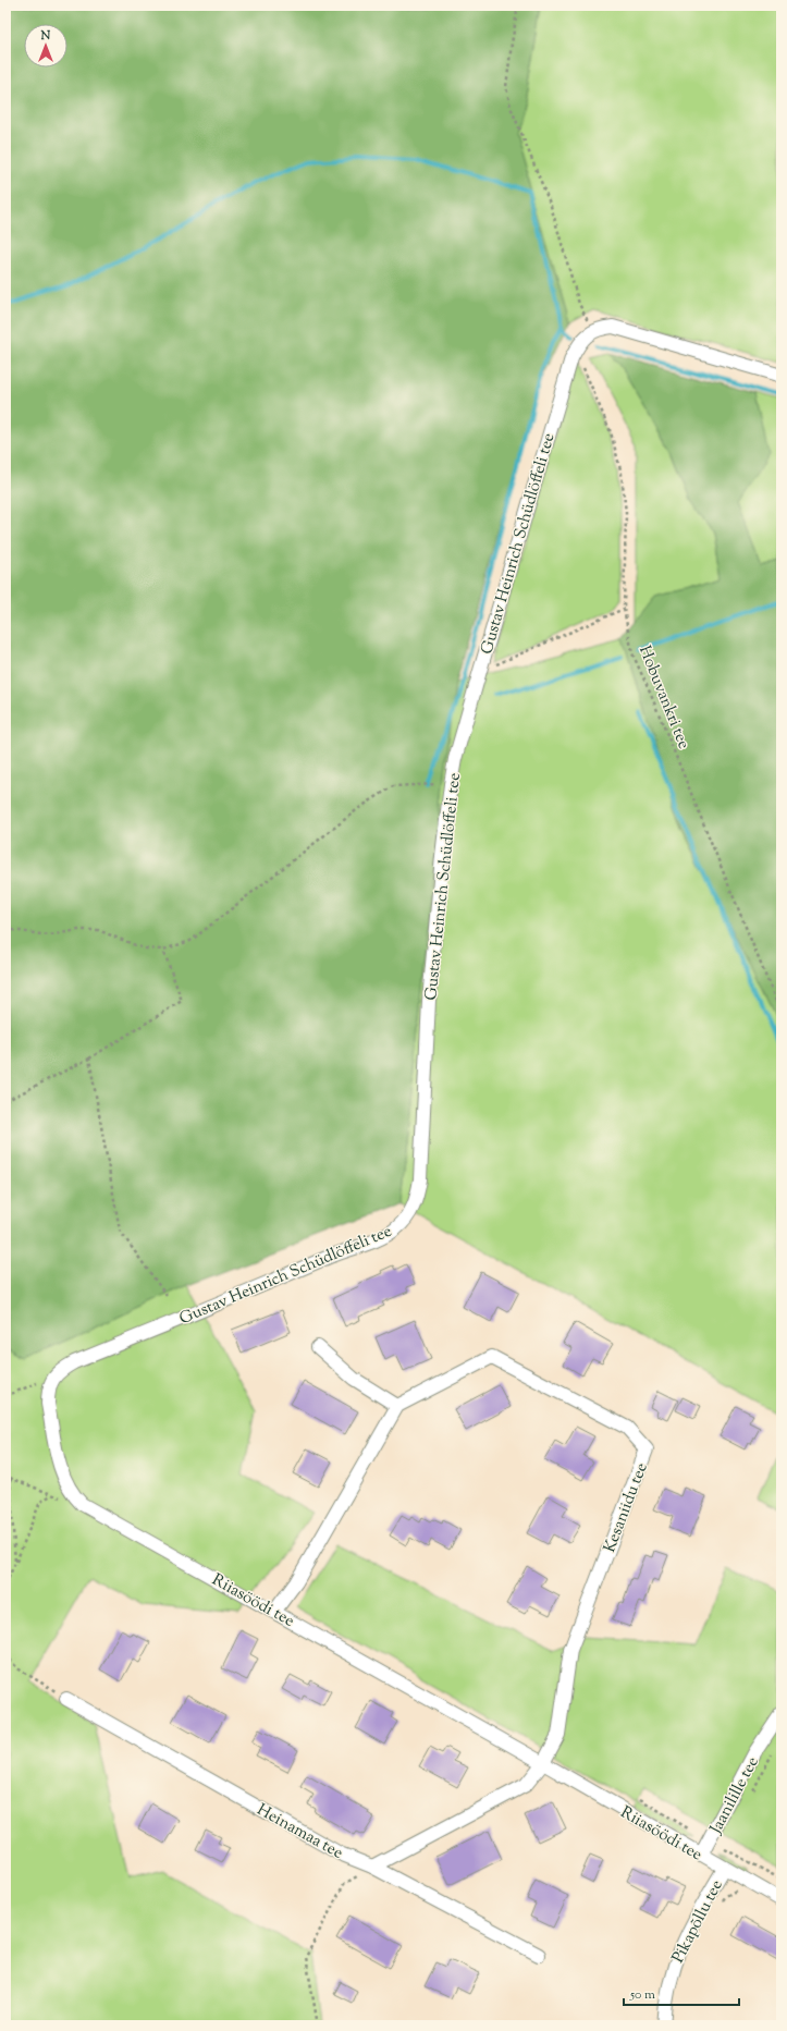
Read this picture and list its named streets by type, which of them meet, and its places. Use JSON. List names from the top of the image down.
{
  "streets": {
    "street": [
      "Gustav Heinrich Schüdlöffeli tee",
      "Kesaniidu tee",
      "Riiasöödi tee",
      "Jaanilille tee",
      "Heinamaa tee",
      "Pikapõllu tee"
    ],
    "path": ["Hobuvankri tee"]
  },
  "crossings": [
    ["Gustav Heinrich Schüdlöffeli tee", "Hobuvankri tee"],
    ["Gustav Heinrich Schüdlöffeli tee", "Riiasöödi tee"],
    ["Kesaniidu tee", "Riiasöödi tee"],
    ["Riiasöödi tee", "Jaanilille tee"],
    ["Riiasöödi tee", "Pikapõllu tee"]
  ],
  "scale_bar": "50 m",
  "north": "top"
}
